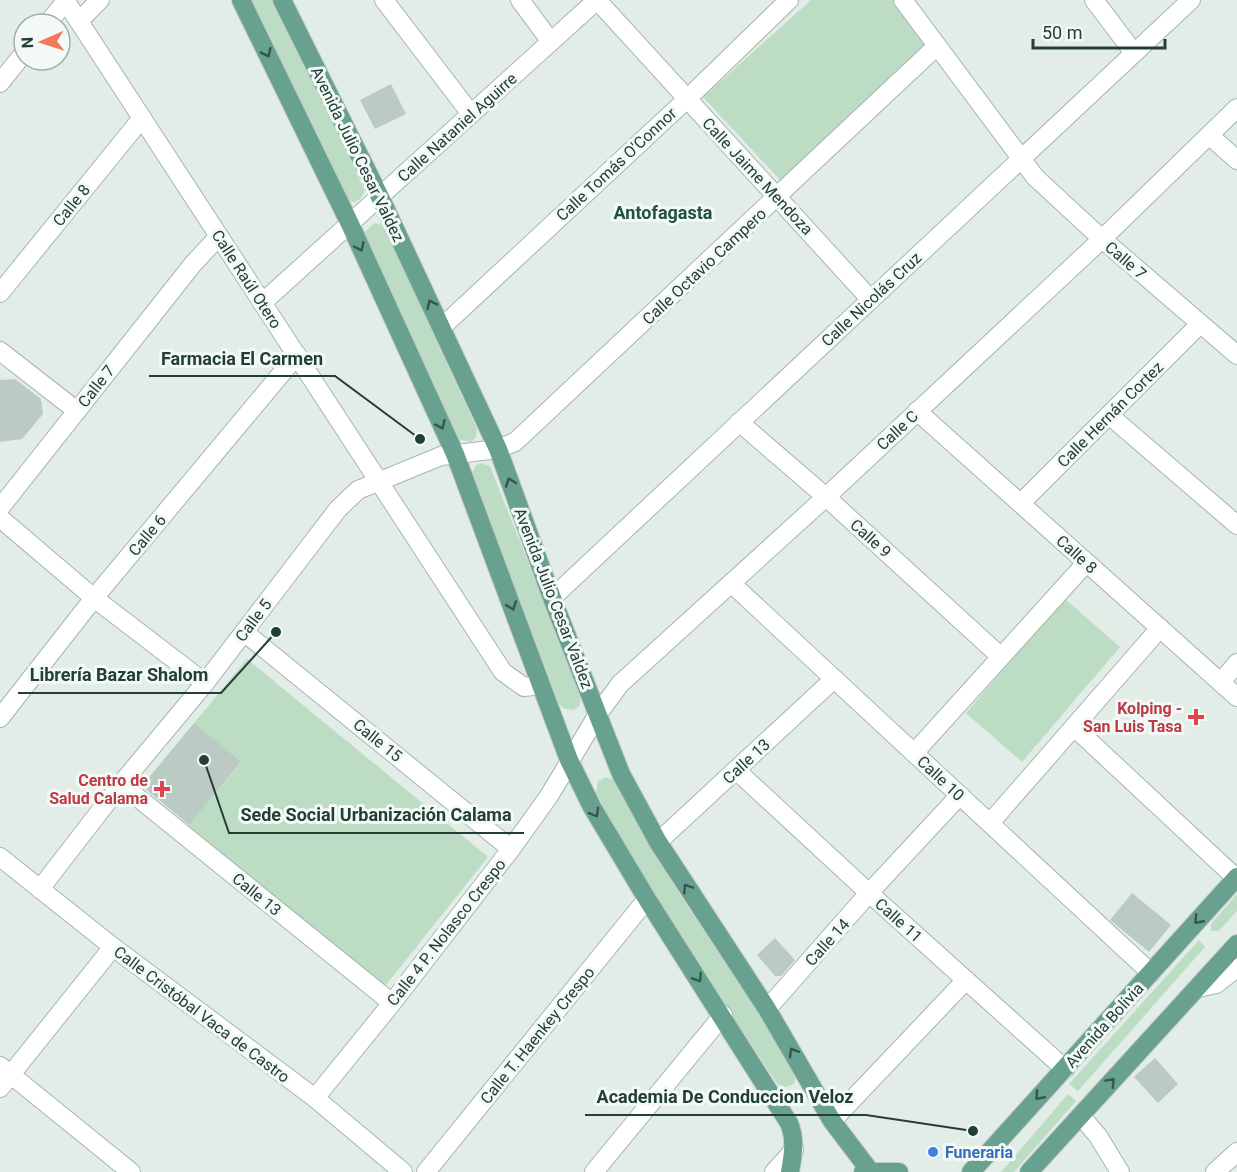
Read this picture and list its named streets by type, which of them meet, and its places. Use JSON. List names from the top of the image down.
{
  "streets": {
    "main road": ["Avenida Julio Cesar Valdez", "Avenida Bolivia"],
    "street": [
      "Calle Nataniel Aguirre",
      "Calle Tomás O'Connor",
      "Calle Jaime Mendoza",
      "Calle 8",
      "Calle 7",
      "Calle Octavio Campero",
      "Calle Raúl Otero",
      "Calle Nicolás Cruz",
      "Calle Hernán Cortez",
      "Calle C",
      "Calle 6",
      "Calle 9",
      "Calle 5",
      "Calle 15",
      "Calle 13",
      "Calle 10",
      "Calle 11",
      "Calle 4 P. Nolasco Crespo",
      "Calle 14",
      "Calle Cristóbal Vaca de Castro",
      "Calle T. Haenkey Crespo"
    ]
  },
  "crossings": [
    ["Calle Nataniel Aguirre", "Avenida Julio Cesar Valdez"],
    ["Calle Nataniel Aguirre", "Calle Jaime Mendoza"],
    ["Calle Nataniel Aguirre", "Calle Raúl Otero"],
    ["Avenida Julio Cesar Valdez", "Calle Tomás O'Connor"],
    ["Avenida Julio Cesar Valdez", "Calle Octavio Campero"],
    ["Avenida Julio Cesar Valdez", "Calle Nicolás Cruz"],
    ["Avenida Julio Cesar Valdez", "Calle C"],
    ["Avenida Julio Cesar Valdez", "Calle 13"],
    ["Avenida Julio Cesar Valdez", "Calle 14"],
    ["Calle Tomás O'Connor", "Calle Jaime Mendoza"],
    ["Calle Jaime Mendoza", "Calle Octavio Campero"],
    ["Calle Jaime Mendoza", "Calle Nicolás Cruz"],
    ["Calle 8", "Calle Raúl Otero"],
    ["Calle 8", "Calle Hernán Cortez"],
    ["Calle 8", "Calle C"],
    ["Calle 7", "Calle Octavio Campero"],
    ["Calle 7", "Calle Raúl Otero"],
    ["Calle 7", "Calle Nicolás Cruz"],
    ["Calle 7", "Calle Hernán Cortez"],
    ["Calle 7", "Calle C"],
    ["Calle Octavio Campero", "Calle 5"],
    ["Calle Raúl Otero", "Calle 6"],
    ["Calle Raúl Otero", "Calle 5"],
    ["Calle Nicolás Cruz", "Calle 9"],
    ["Calle C", "Calle 9"],
    ["Calle C", "Calle 10"],
    ["Calle C", "Calle 4 P. Nolasco Crespo"],
    ["Calle 5", "Calle 15"],
    ["Calle 5", "Calle 13"],
    ["Calle 5", "Calle Cristóbal Vaca de Castro"],
    ["Calle 15", "Calle 4 P. Nolasco Crespo"],
    ["Calle 13", "Calle 10"],
    ["Calle 13", "Calle 11"],
    ["Calle 13", "Calle 4 P. Nolasco Crespo"],
    ["Calle 10", "Calle 14"],
    ["Calle 10", "Avenida Bolivia"],
    ["Calle 11", "Calle 14"],
    ["Calle 11", "Avenida Bolivia"],
    ["Calle 4 P. Nolasco Crespo", "Calle Cristóbal Vaca de Castro"]
  ],
  "districts": ["Antofagasta"],
  "places": {
    "other": [
      "Farmacia El Carmen",
      "Librería Bazar Shalom",
      "Sede Social Urbanización Calama",
      "Academia De Conduccion Veloz",
      "Funeraria"
    ],
    "health": ["Kolping - San Luis Tasa", "Centro de Salud Calama"]
  },
  "scale_bar": "50 m",
  "north": "left"
}
